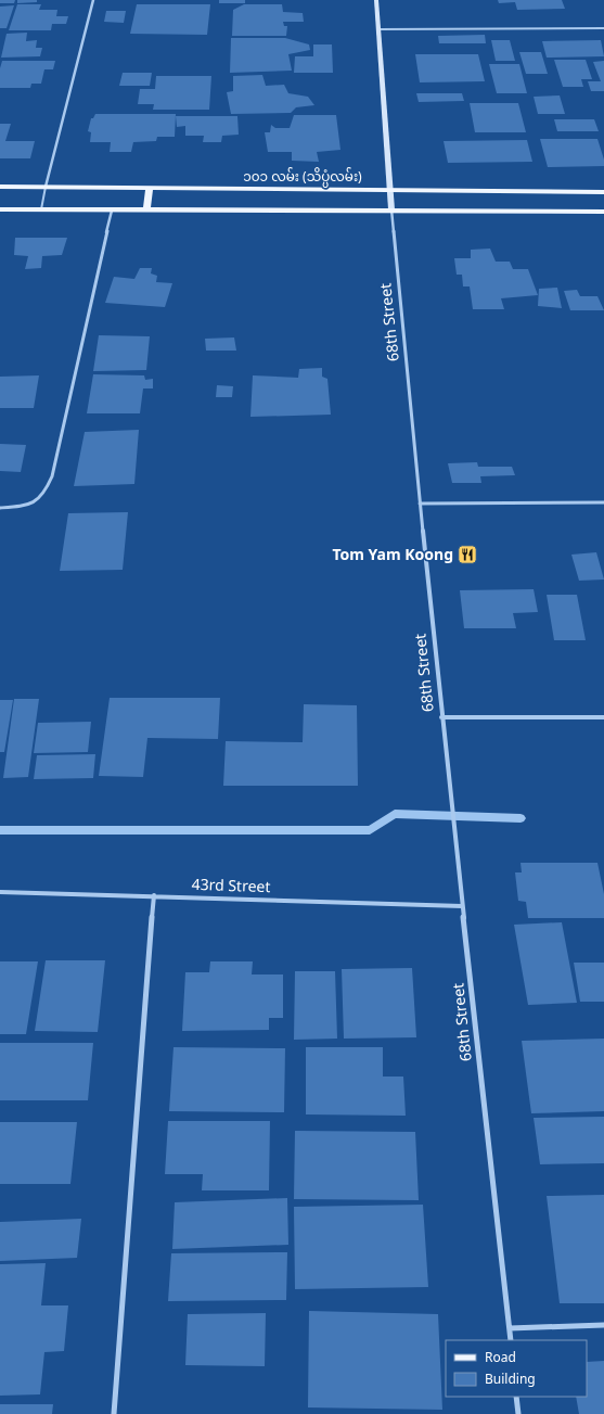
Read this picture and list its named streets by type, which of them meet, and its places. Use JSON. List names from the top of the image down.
{
  "streets": {
    "main road": ["၁၀၁ လမ်း (သိပ္ပံလမ်း)", "68th Street"],
    "street": ["43rd Street"]
  },
  "crossings": [
    ["၁၀၁ လမ်း (သိပ္ပံလမ်း)", "68th Street"],
    ["68th Street", "43rd Street"]
  ],
  "places": {
    "restaurant": ["Tom Yam Koong"]
  },
  "legend": ["Road", "Building"]
}
